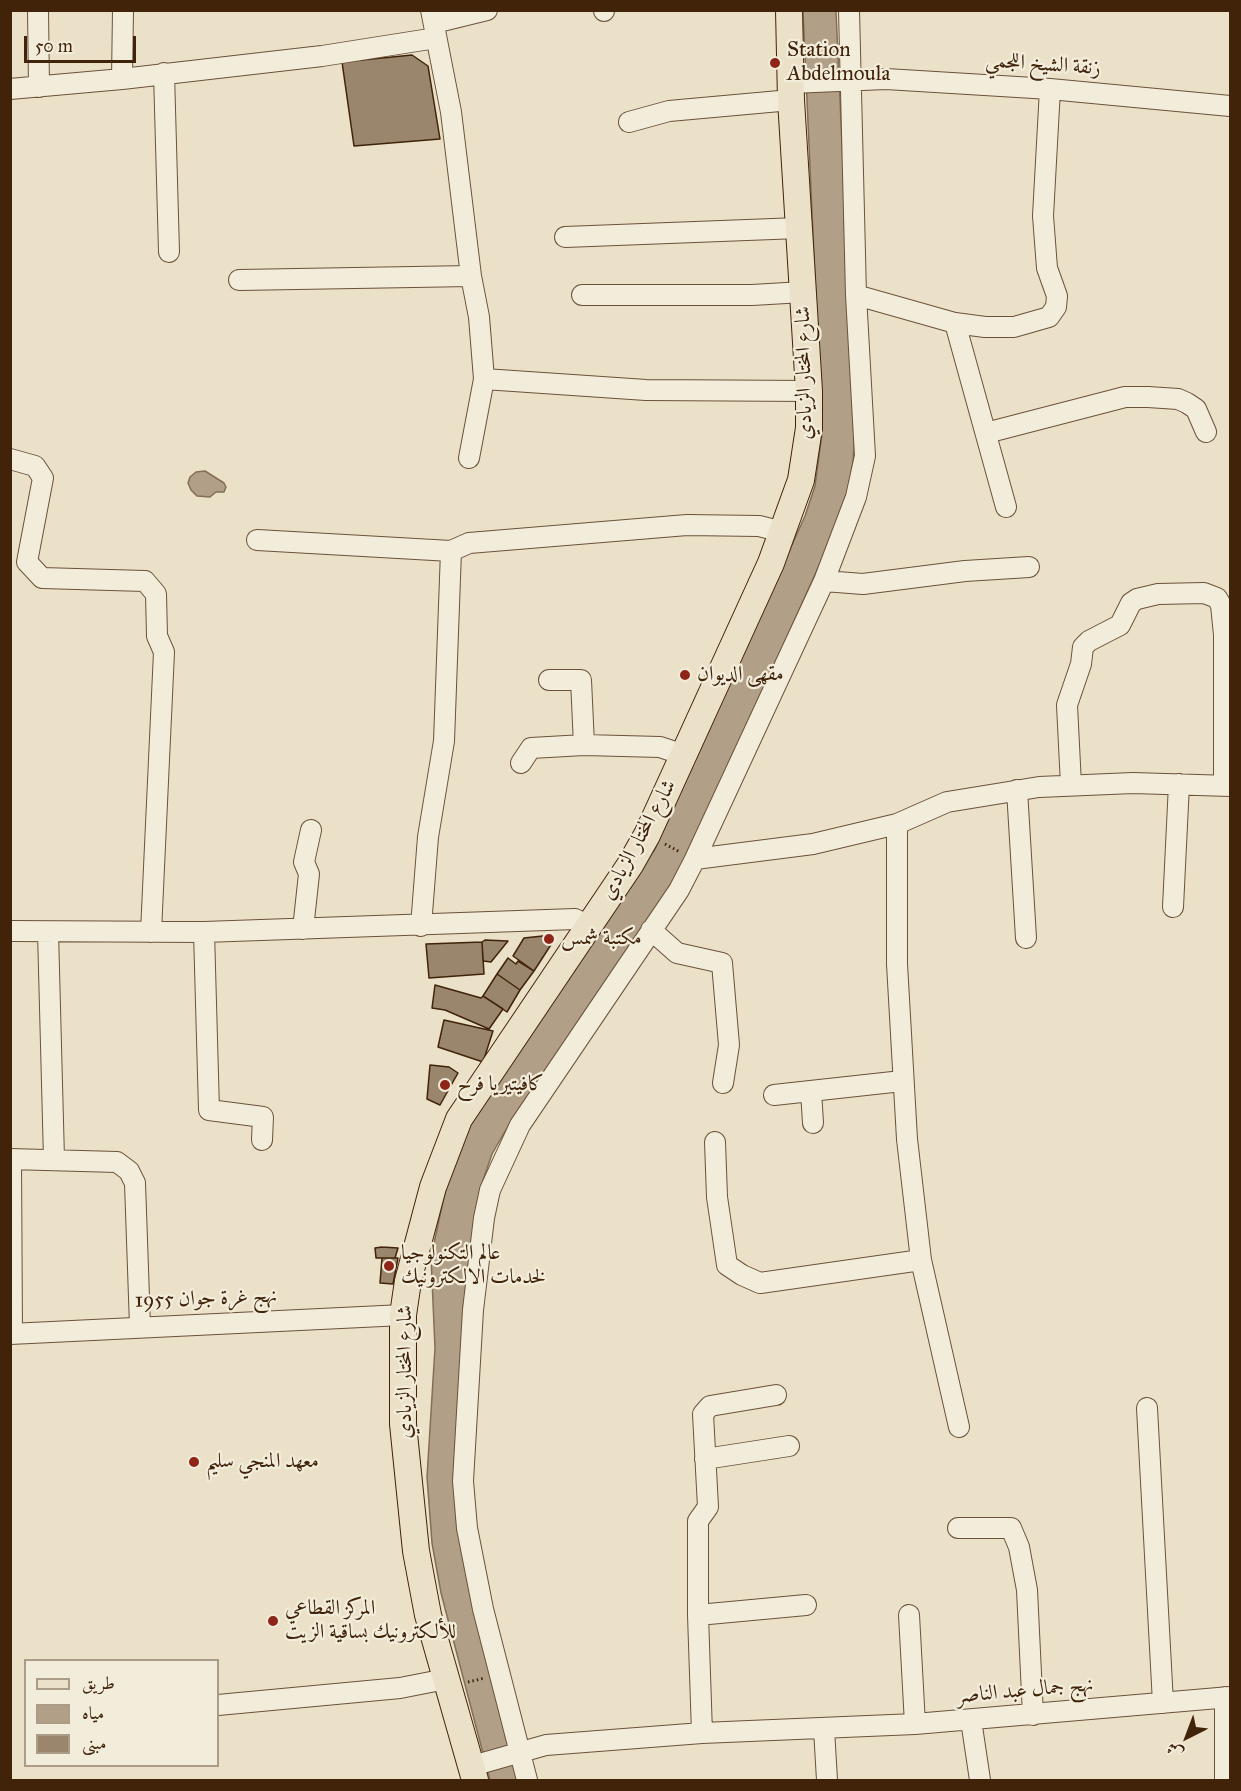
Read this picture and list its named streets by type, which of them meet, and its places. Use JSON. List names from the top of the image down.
{
  "streets": {
    "main road": ["شارع المختار الزيادي"],
    "street": ["زنقة الشيخ اللجمي", "نهج غرة جوان 1955", "نهج جمال عبد الناصر"]
  },
  "crossings": [
    ["زنقة الشيخ اللجمي", "شارع المختار الزيادي"],
    ["شارع المختار الزيادي", "نهج غرة جوان 1955"],
    ["شارع المختار الزيادي", "نهج جمال عبد الناصر"]
  ],
  "places": [
    "Station Abdelmoula",
    "مقهى الديوان",
    "مكتبة شمس",
    "كافيتيريا فرح",
    "عالم التكنولوجيا لخدمات الالكترونيك",
    "معهد المنجي سليم",
    "المركز القطاعي للألكترونيك بساقية الزيت"
  ],
  "legend": ["طريق", "مياه", "مبنى"],
  "scale_bar": "50 m",
  "north": "bottom left"
}
